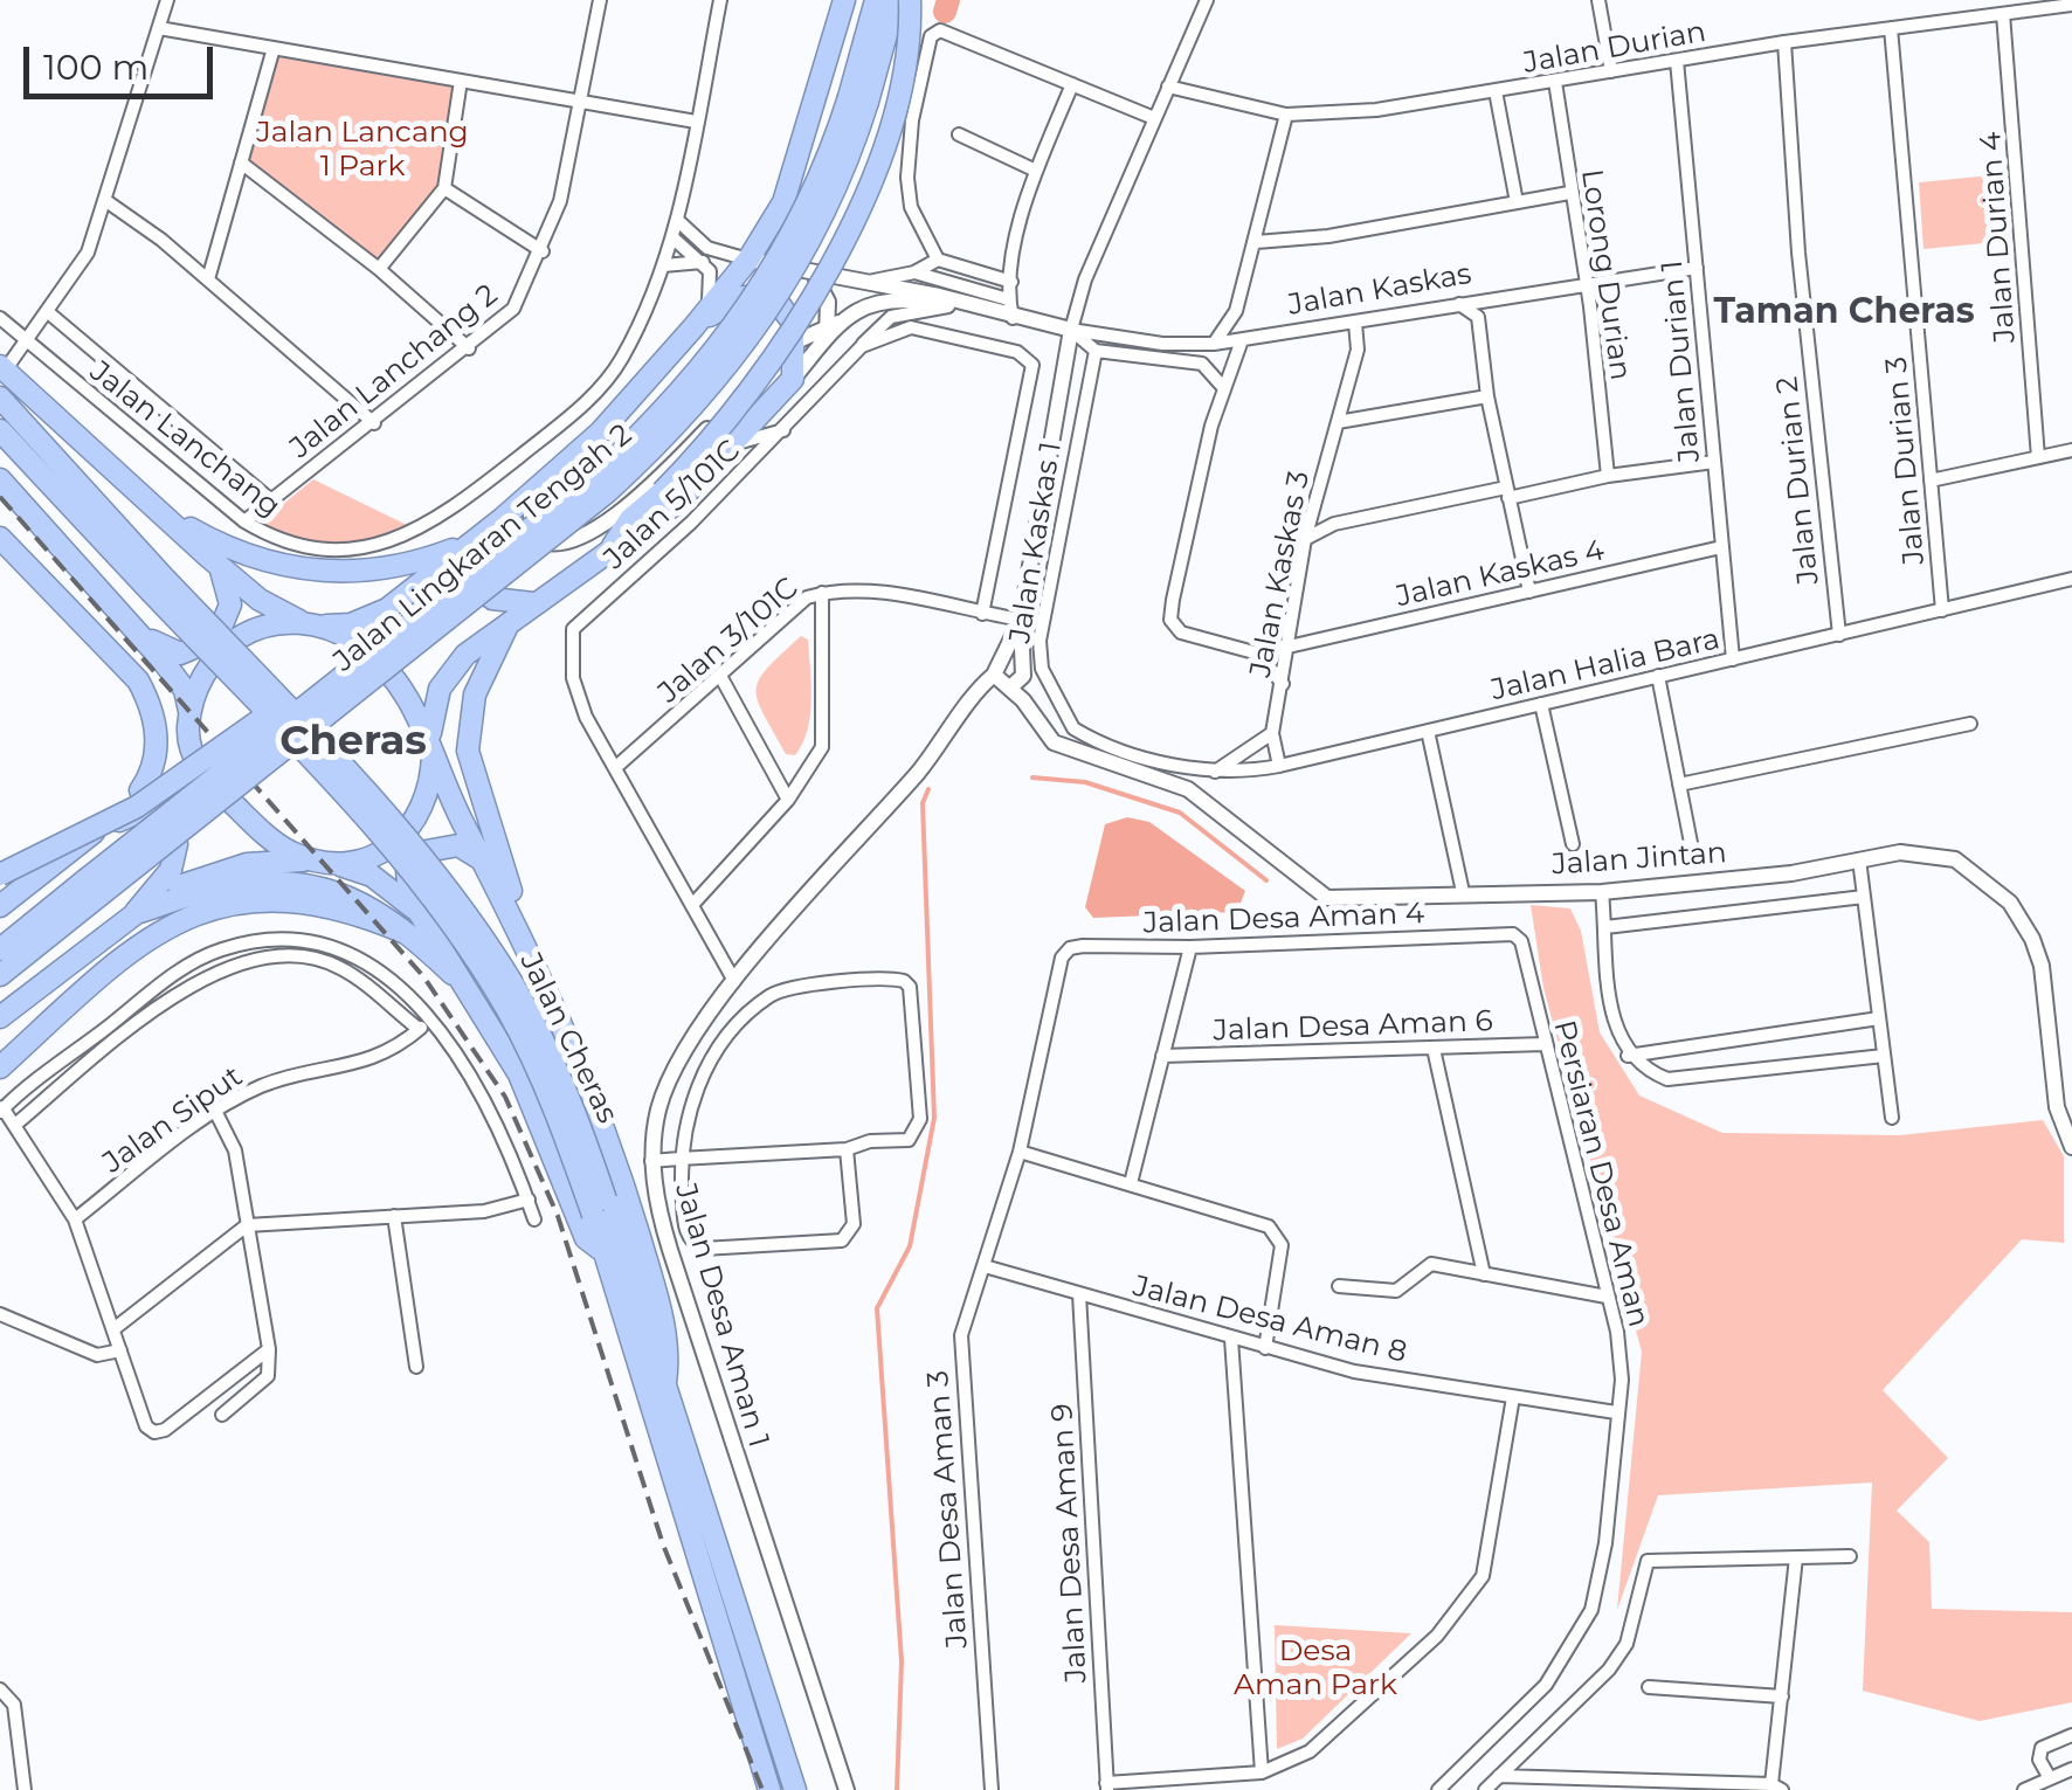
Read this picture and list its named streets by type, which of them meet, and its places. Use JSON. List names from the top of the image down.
{
  "streets": {
    "highway": ["Jalan Lingkaran Tengah 2", "Jalan Cheras"],
    "street": [
      "Jalan Durian",
      "Jalan Durian 4",
      "Lorong Durian",
      "Jalan Kaskas",
      "Jalan Durian 1",
      "Jalan Lanchang 2",
      "Jalan Lanchang",
      "Jalan Durian 3",
      "Jalan Durian 2",
      "Jalan 5/101C",
      "Jalan Kaskas 1",
      "Jalan Kaskas 3",
      "Jalan Kaskas 4",
      "Jalan 3/101C",
      "Jalan Halia Bara",
      "Jalan Jintan",
      "Jalan Desa Aman 4",
      "Jalan Desa Aman 6",
      "Jalan Siput",
      "Persiaran Desa Aman",
      "Jalan Desa Aman 1",
      "Jalan Desa Aman 8",
      "Jalan Desa Aman 3",
      "Jalan Desa Aman 9"
    ]
  },
  "crossings": [
    ["Jalan Durian", "Jalan Durian 4"],
    ["Jalan Durian", "Lorong Durian"],
    ["Jalan Durian", "Jalan Durian 1"],
    ["Jalan Durian", "Jalan Durian 3"],
    ["Jalan Durian", "Jalan Durian 2"],
    ["Lorong Durian", "Jalan Kaskas"],
    ["Jalan Kaskas", "Jalan Durian 1"],
    ["Jalan Kaskas", "Jalan Kaskas 3"],
    ["Jalan Durian 1", "Jalan Kaskas 4"],
    ["Jalan Durian 1", "Jalan Halia Bara"],
    ["Jalan Lanchang 2", "Jalan Lanchang"],
    ["Jalan Durian 3", "Jalan Halia Bara"],
    ["Jalan Durian 2", "Jalan Halia Bara"],
    ["Jalan 5/101C", "Jalan 3/101C"],
    ["Jalan Kaskas 1", "Jalan Kaskas 3"],
    ["Jalan Kaskas 1", "Jalan Halia Bara"],
    ["Jalan Kaskas 3", "Jalan Kaskas 4"],
    ["Jalan Kaskas 3", "Jalan Halia Bara"],
    ["Jalan Desa Aman 4", "Persiaran Desa Aman"],
    ["Jalan Desa Aman 4", "Jalan Desa Aman 3"],
    ["Jalan Desa Aman 6", "Persiaran Desa Aman"],
    ["Persiaran Desa Aman", "Jalan Desa Aman 8"],
    ["Jalan Desa Aman 8", "Jalan Desa Aman 3"],
    ["Jalan Desa Aman 8", "Jalan Desa Aman 9"]
  ],
  "districts": ["Taman Cheras", "Cheras"],
  "parks": ["Jalan Lancang 1 Park", "Desa Aman Park"],
  "scale_bar": "100 m"
}
